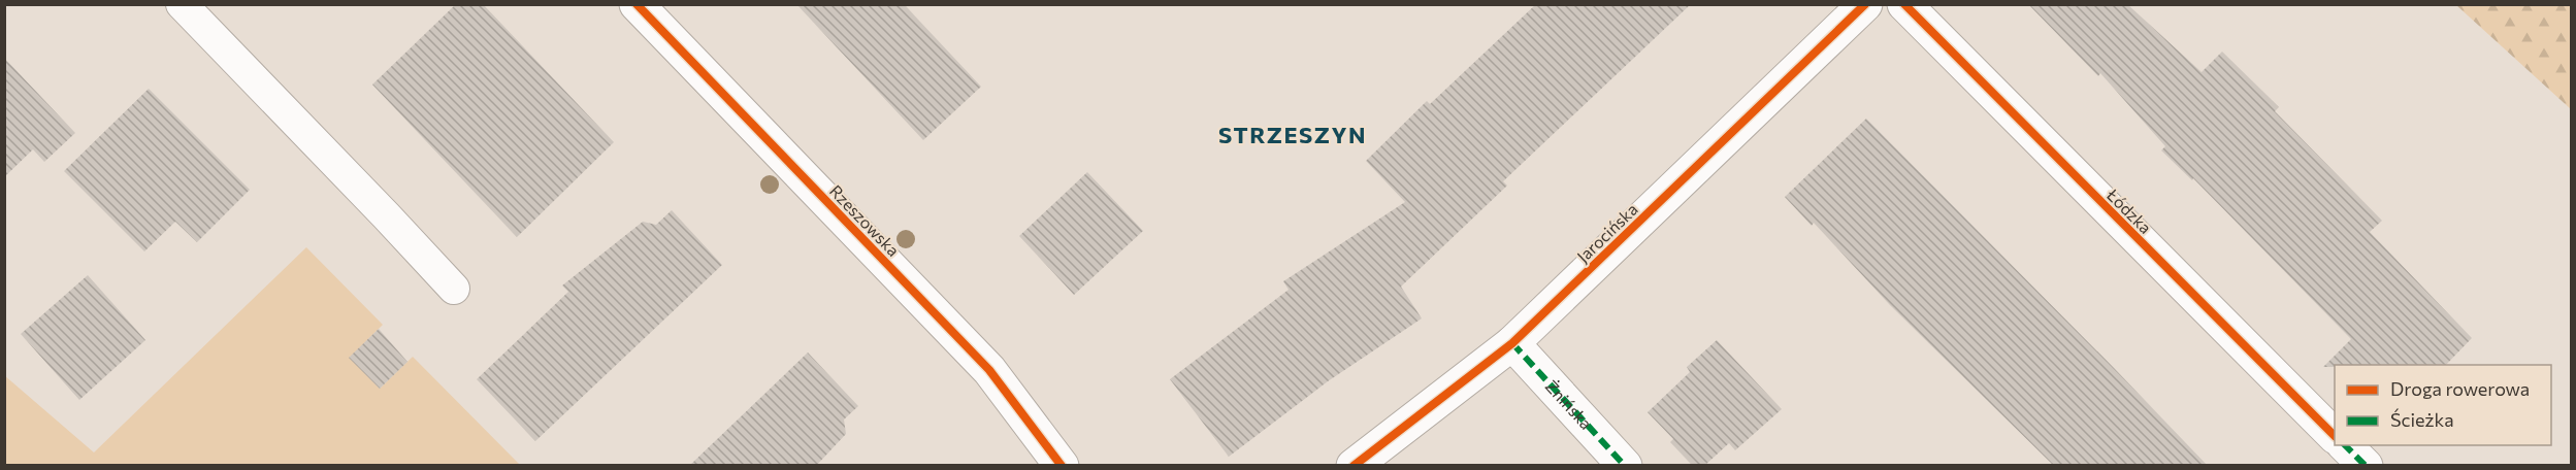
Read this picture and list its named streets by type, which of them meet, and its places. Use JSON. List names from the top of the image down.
{
  "streets": {
    "street": [
      "Łódzka",
      "Rzeszowska",
      "Jarocińska",
      "Żnińska"
    ]
  },
  "crossings": [
    ["Jarocińska", "Żnińska"]
  ],
  "districts": ["STRZESZYN"],
  "legend": ["Droga rowerowa", "Ścieżka"]
}
